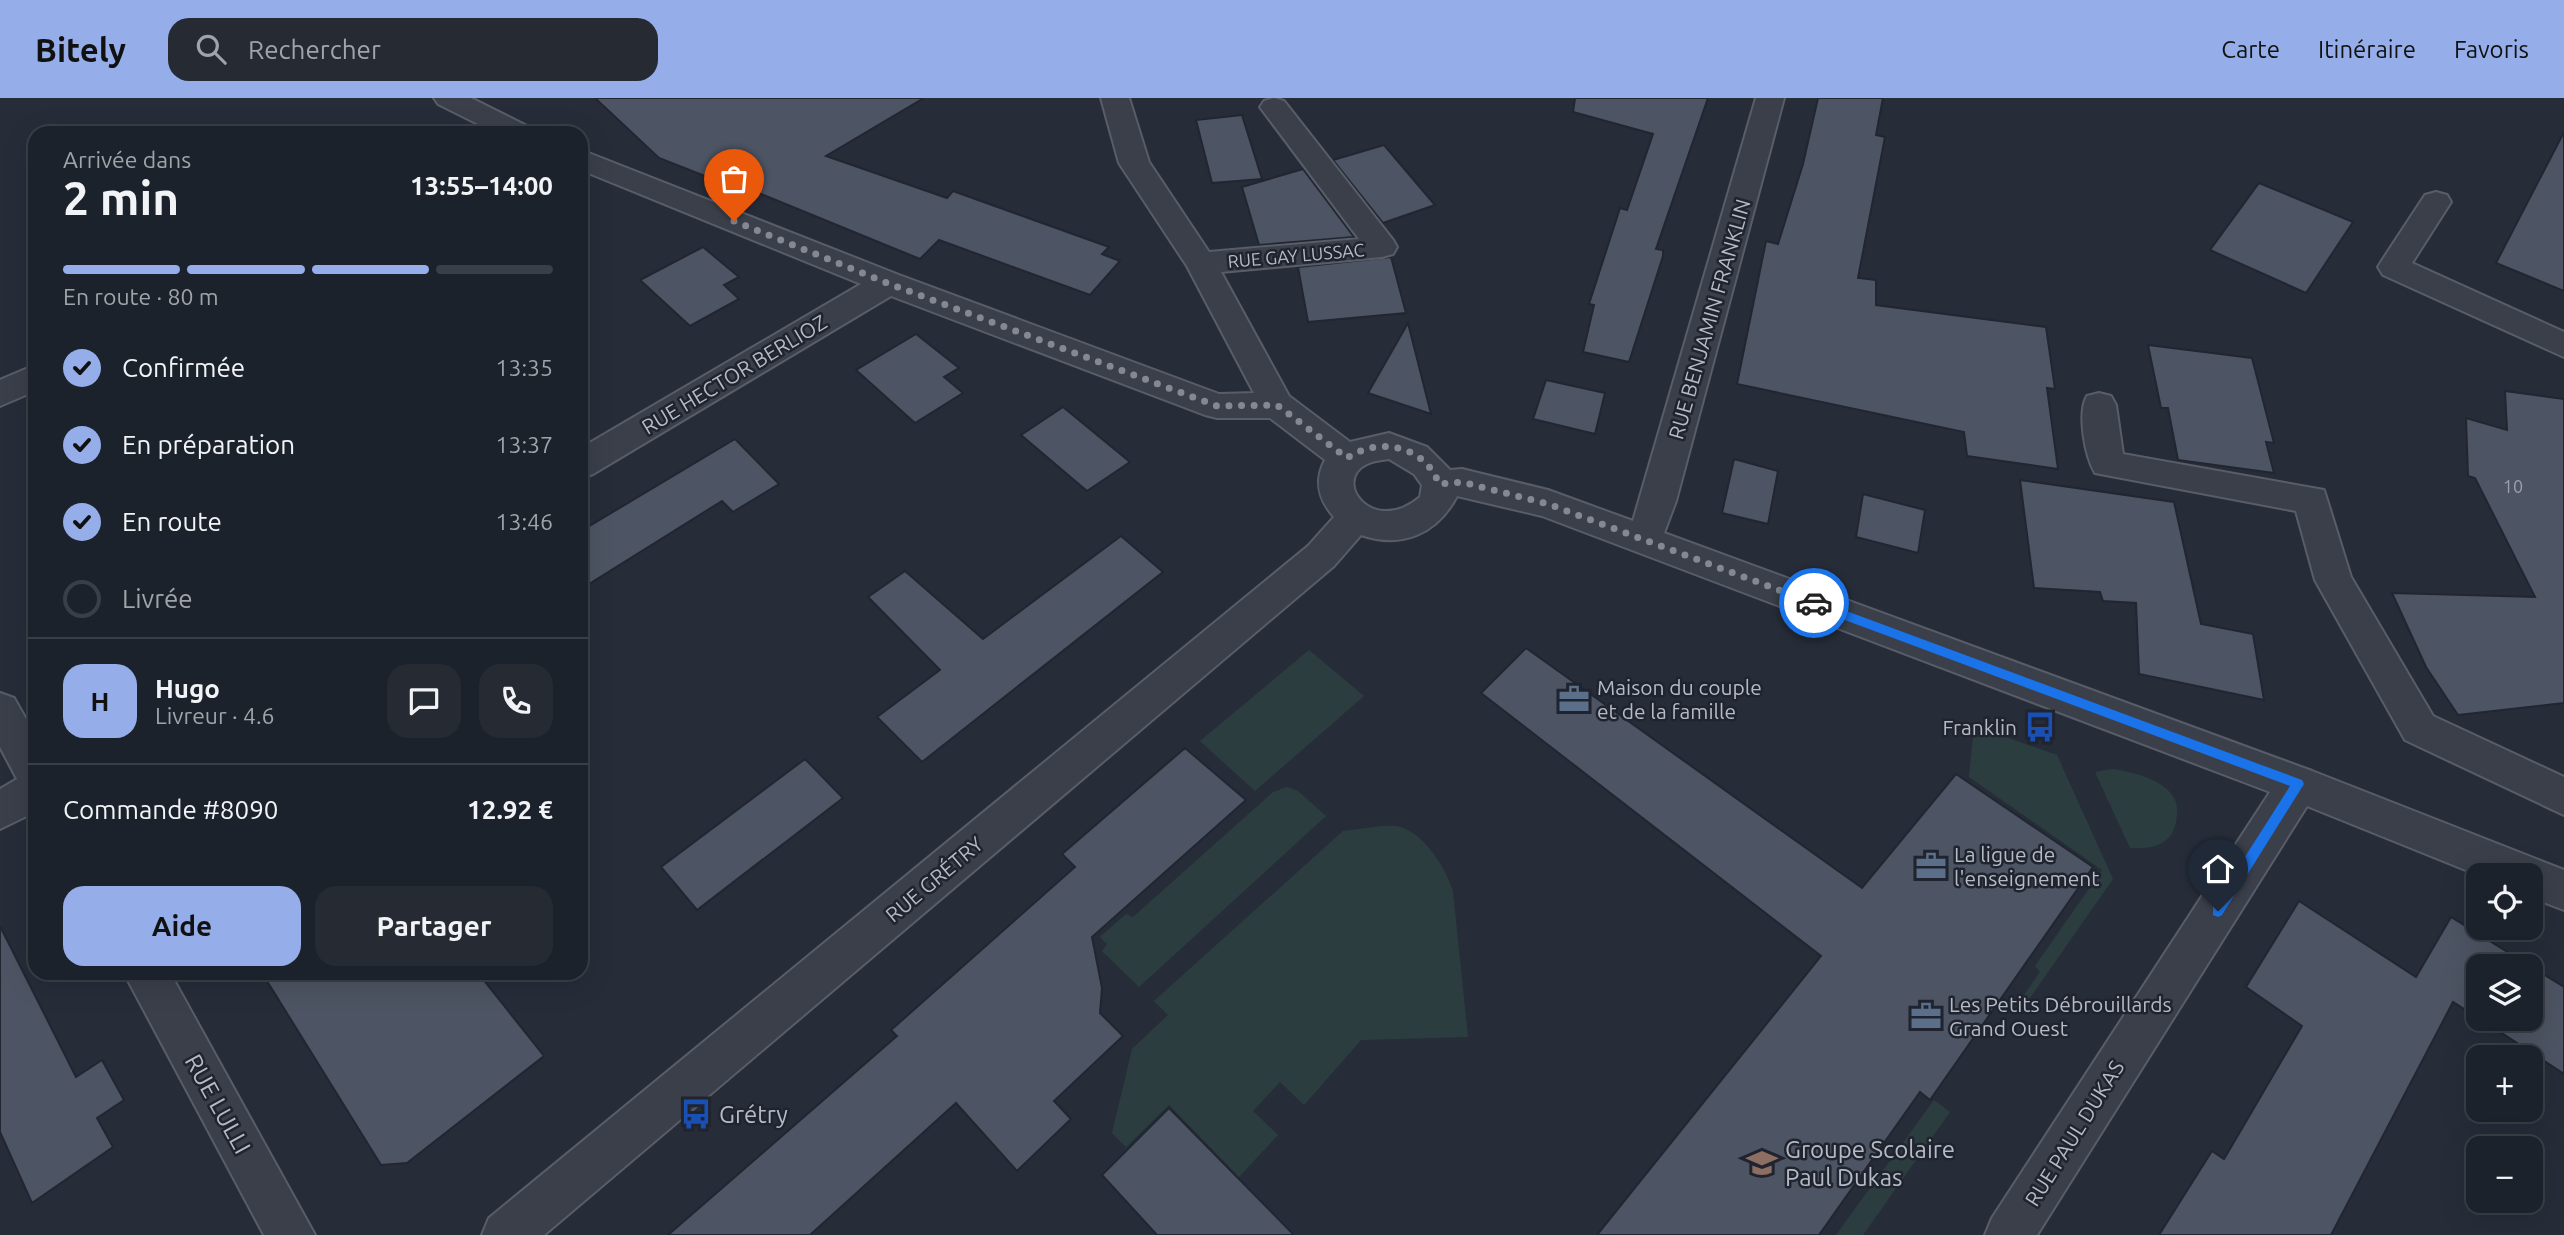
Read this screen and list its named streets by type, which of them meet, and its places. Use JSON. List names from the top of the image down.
{
  "streets": {
    "street": [
      "RUE GAY LUSSAC",
      "RUE BENJAMIN FRANKLIN",
      "RUE HECTOR BERLIOZ",
      "RUE GRÉTRY",
      "RUE LULLI",
      "RUE PAUL DUKAS"
    ]
  },
  "crossings": [
    ["RUE GAY LUSSAC", "RUE GRÉTRY"]
  ],
  "places": {
    "office": ["Maison du couple et de la famille", "La ligue de l'enseignement", "Les Petits Débrouillards Grand Ouest"],
    "bus stop": ["Franklin", "Grétry"],
    "school or university": ["Groupe Scolaire Paul Dukas"]
  },
  "house_numbers": ["10"],
  "page": {
    "header": "Bitely",
    "search": "Rechercher",
    "nav": ["Carte", "Itinéraire", "Favoris"],
    "heading": ["2 min", "Arrivée dans", "13:55–14:00"],
    "panel": [
      "Hugo",
      "Livreur · 4.6",
      "Commande #8090",
      "12.92 €"
    ],
    "bar": "En route · 80 m",
    "list": [
      ["Confirmée", "13:35"],
      ["En préparation", "13:37"],
      ["En route", "13:46"],
      "Livrée"
    ],
    "round": "H",
    "map_buttons": ["+", "−"],
    "buttons": ["Aide", "Partager"]
  }
}
